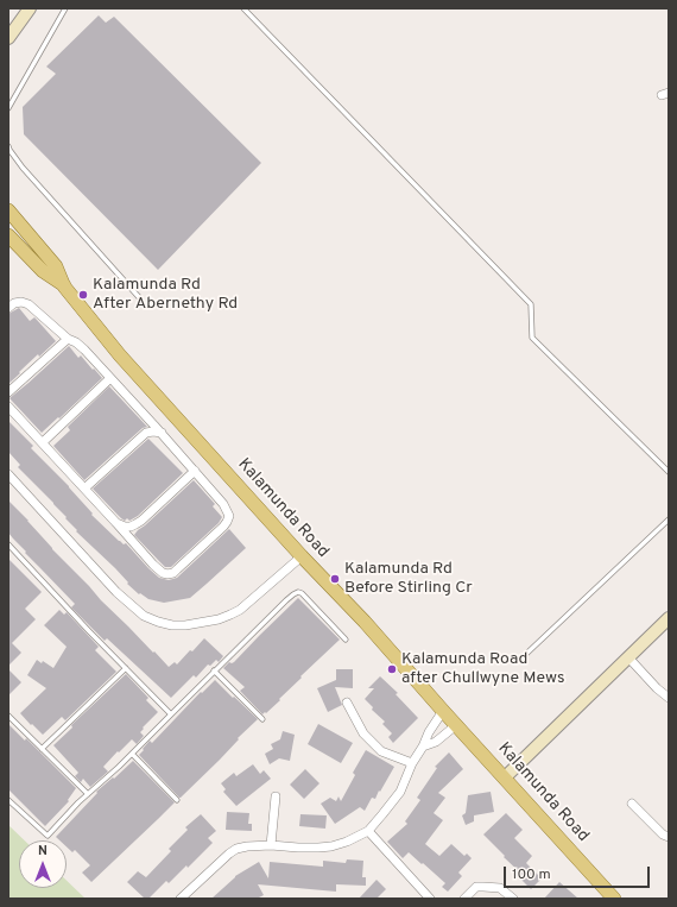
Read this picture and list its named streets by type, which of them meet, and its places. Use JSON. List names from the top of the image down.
{
  "streets": {
    "main road": ["Kalamunda Road"]
  },
  "places": ["Kalamunda Rd After Abernethy Rd", "Kalamunda Rd Before Stirling Cr", "Kalamunda Road after Chullwyne Mews"],
  "scale_bar": "100 m",
  "north": "top"
}
